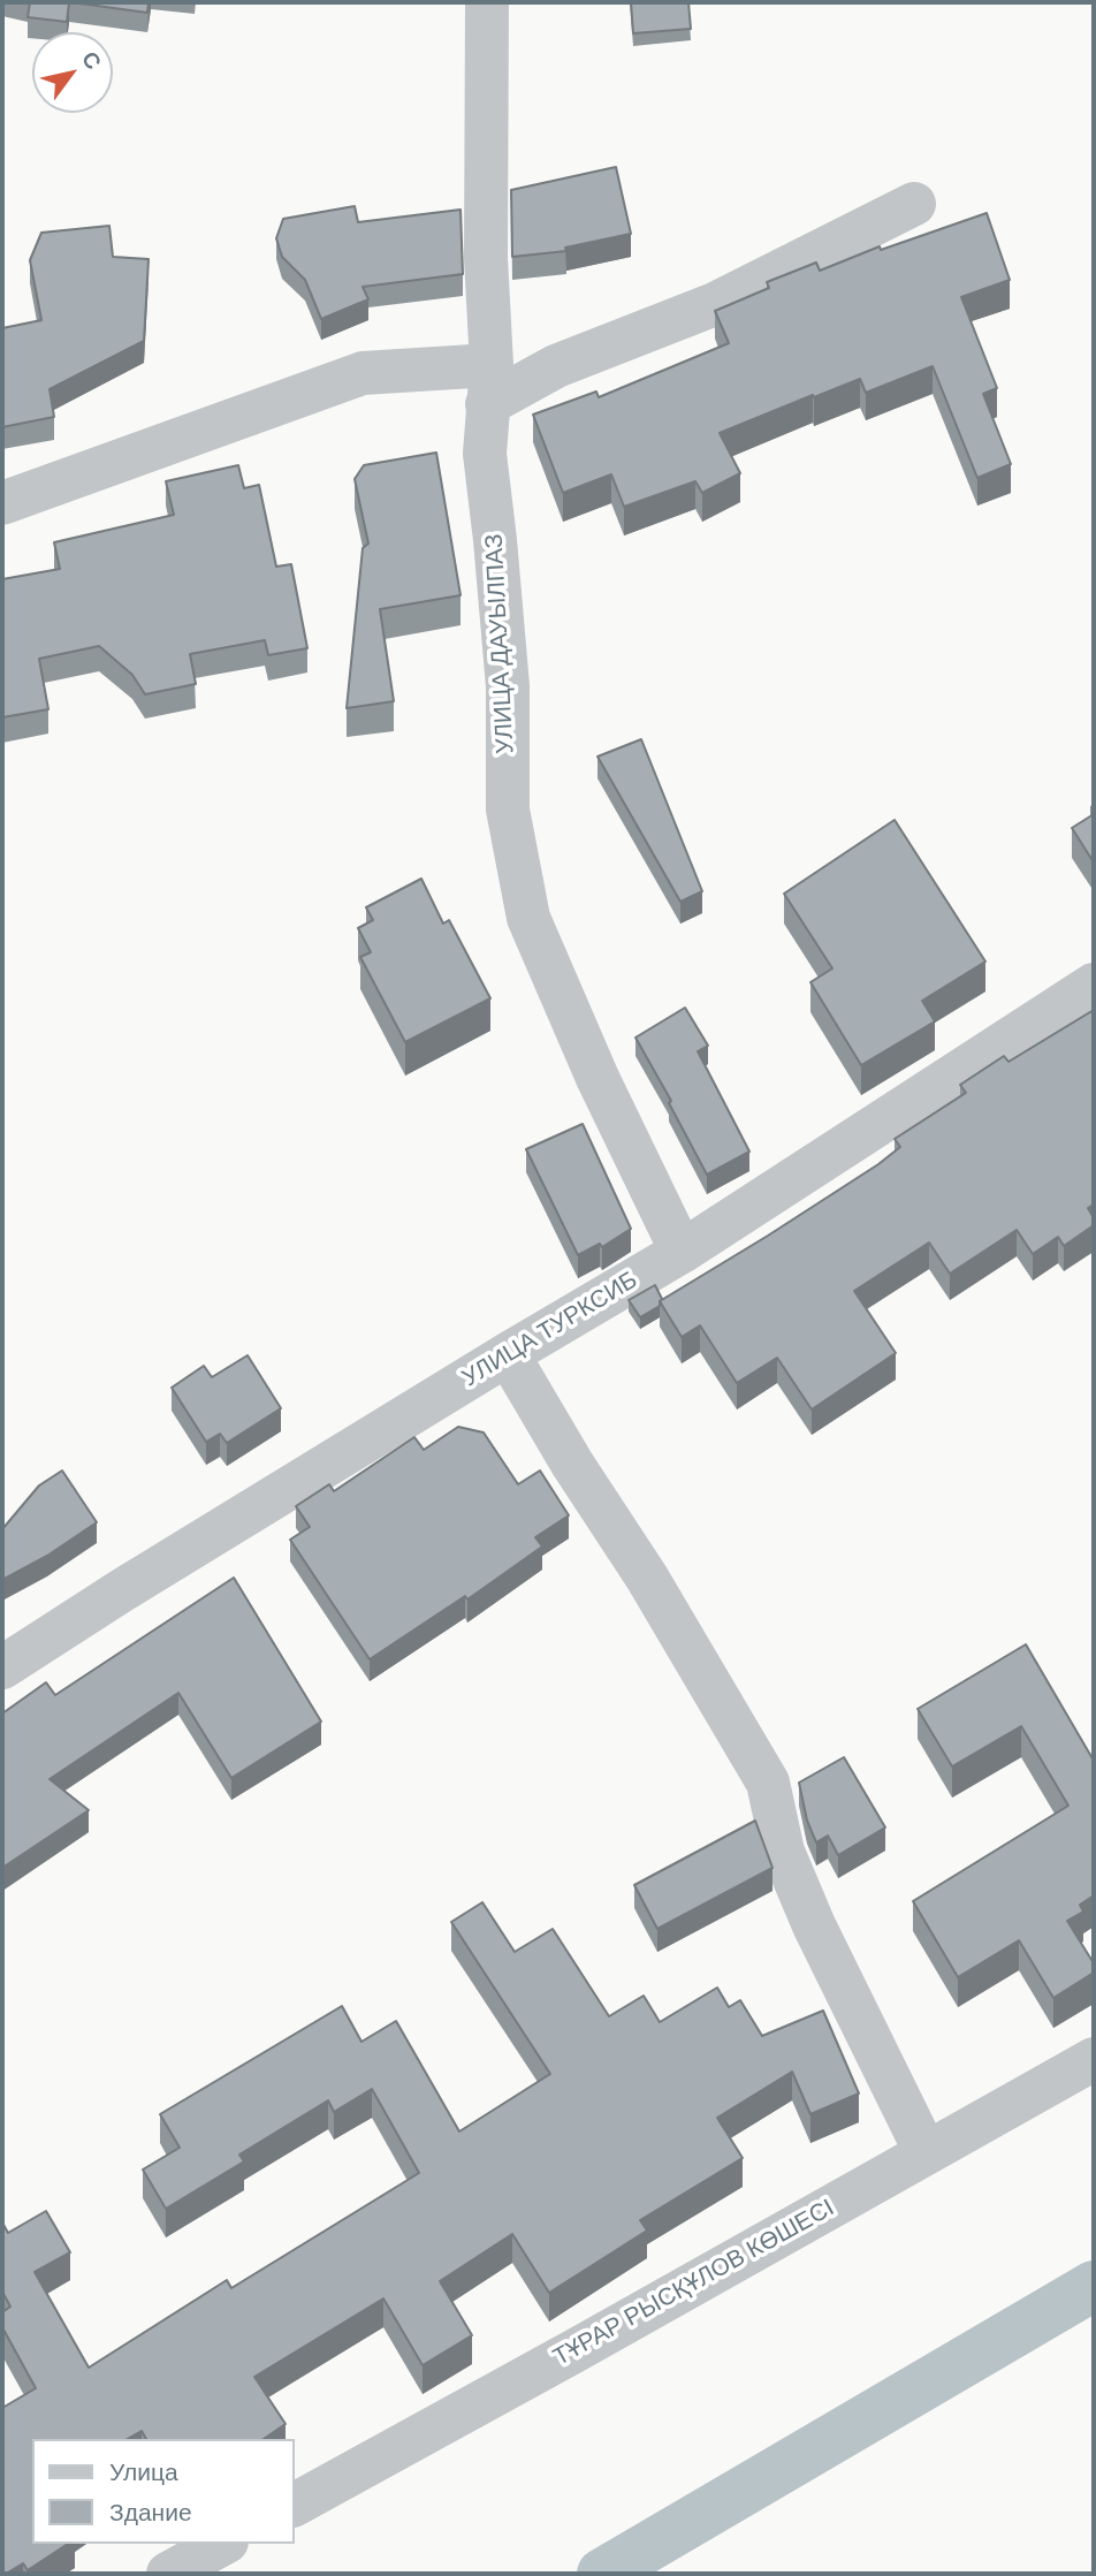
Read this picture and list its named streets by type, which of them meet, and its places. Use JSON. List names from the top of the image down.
{
  "streets": {
    "street": ["УЛИЦА ДАУЫЛПАЗ", "УЛИЦА ТУРКСИБ", "ТҰРАР РЫСҚҰЛОВ КӨШЕСІ"]
  },
  "crossings": [
    ["УЛИЦА ДАУЫЛПАЗ", "УЛИЦА ТУРКСИБ"]
  ],
  "legend": ["Улица", "Здание"],
  "north": "top right"
}
